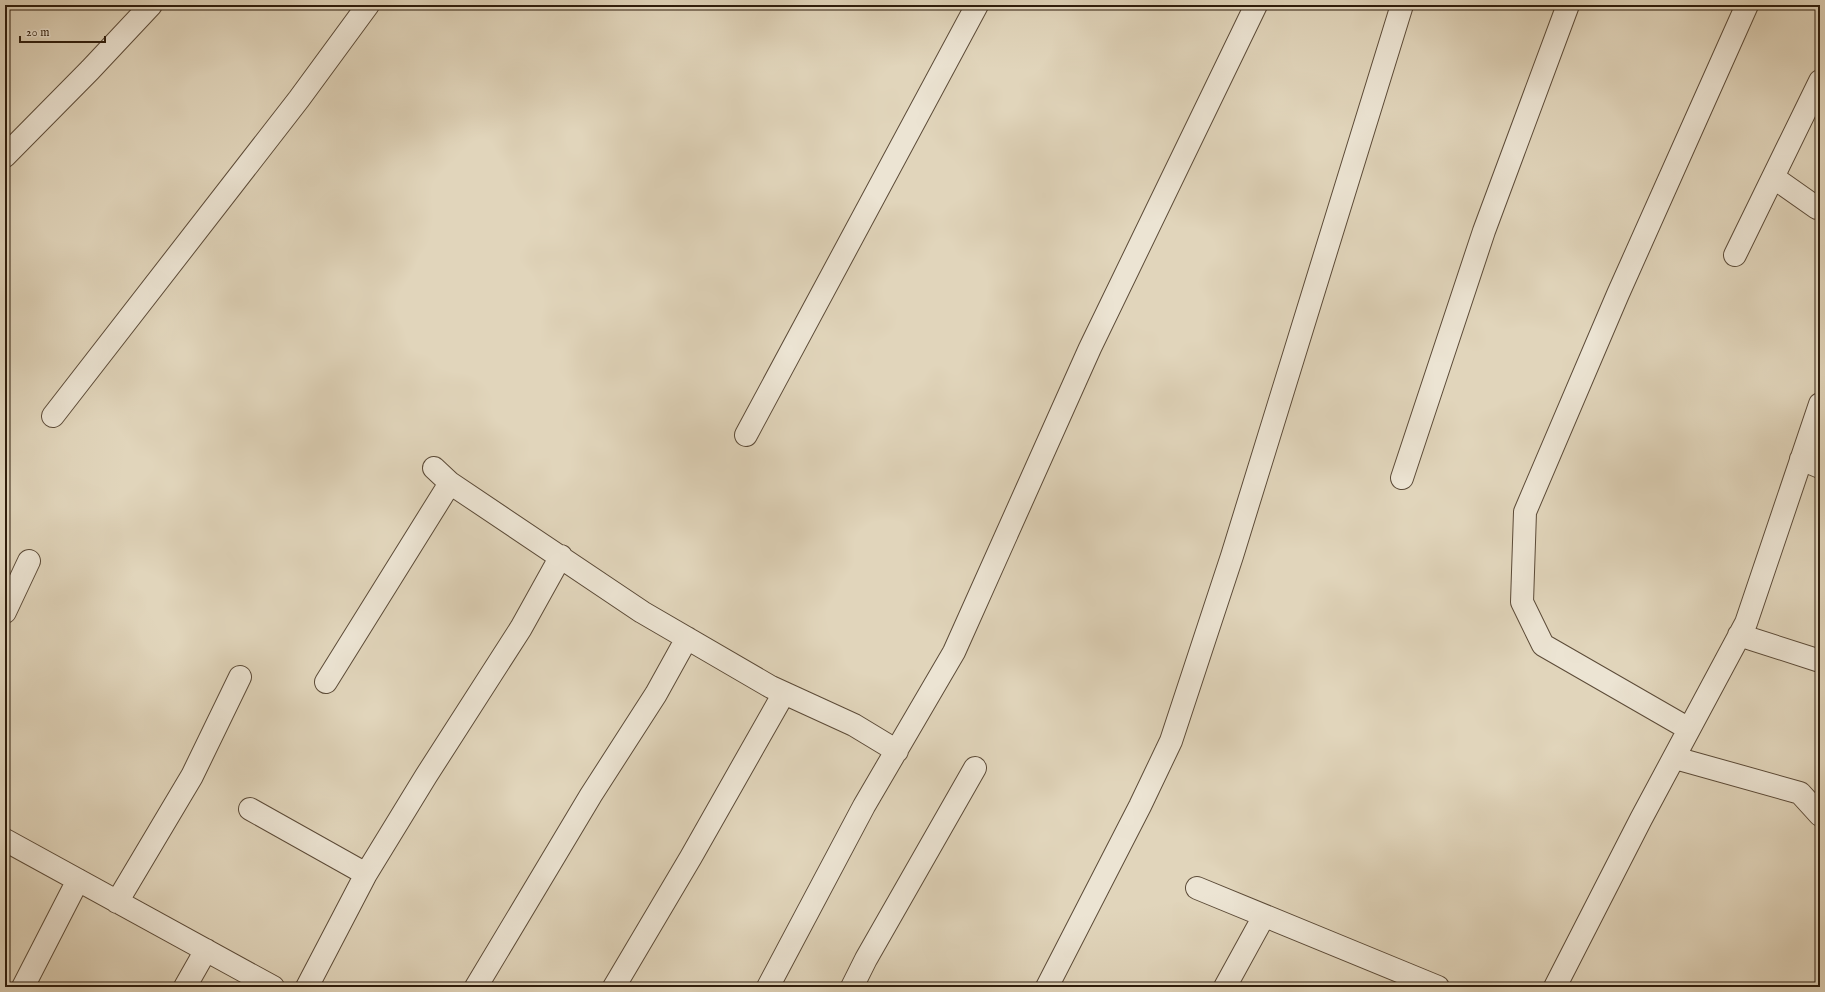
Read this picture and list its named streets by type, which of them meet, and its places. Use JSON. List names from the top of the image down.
{
  "scale_bar": "20 m"
}
